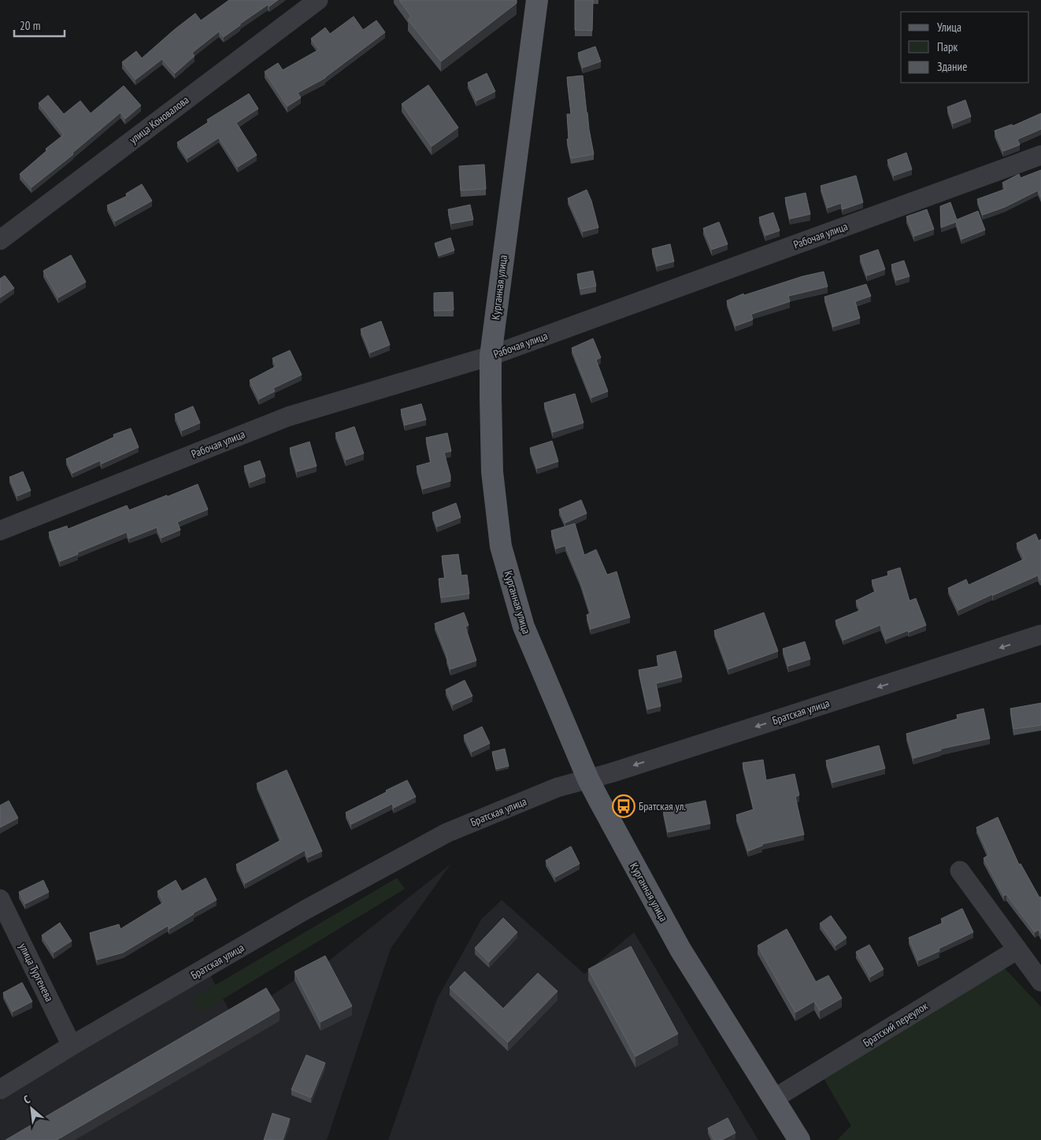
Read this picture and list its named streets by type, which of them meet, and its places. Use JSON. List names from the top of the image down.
{
  "streets": {
    "main road": ["Курганная улица"],
    "street": [
      "улица Коновалова",
      "Рабочая улица",
      "Братская улица",
      "улица Тургенева",
      "Братский переулок"
    ]
  },
  "crossings": [
    ["Рабочая улица", "Курганная улица"],
    ["Курганная улица", "Братская улица"],
    ["Курганная улица", "Братский переулок"],
    ["Братская улица", "улица Тургенева"]
  ],
  "one_way": ["Братская улица"],
  "places": {
    "bus stop": ["Братская ул."]
  },
  "legend": ["Улица", "Парк", "Здание"],
  "scale_bar": "20 m",
  "north": "top left"
}
